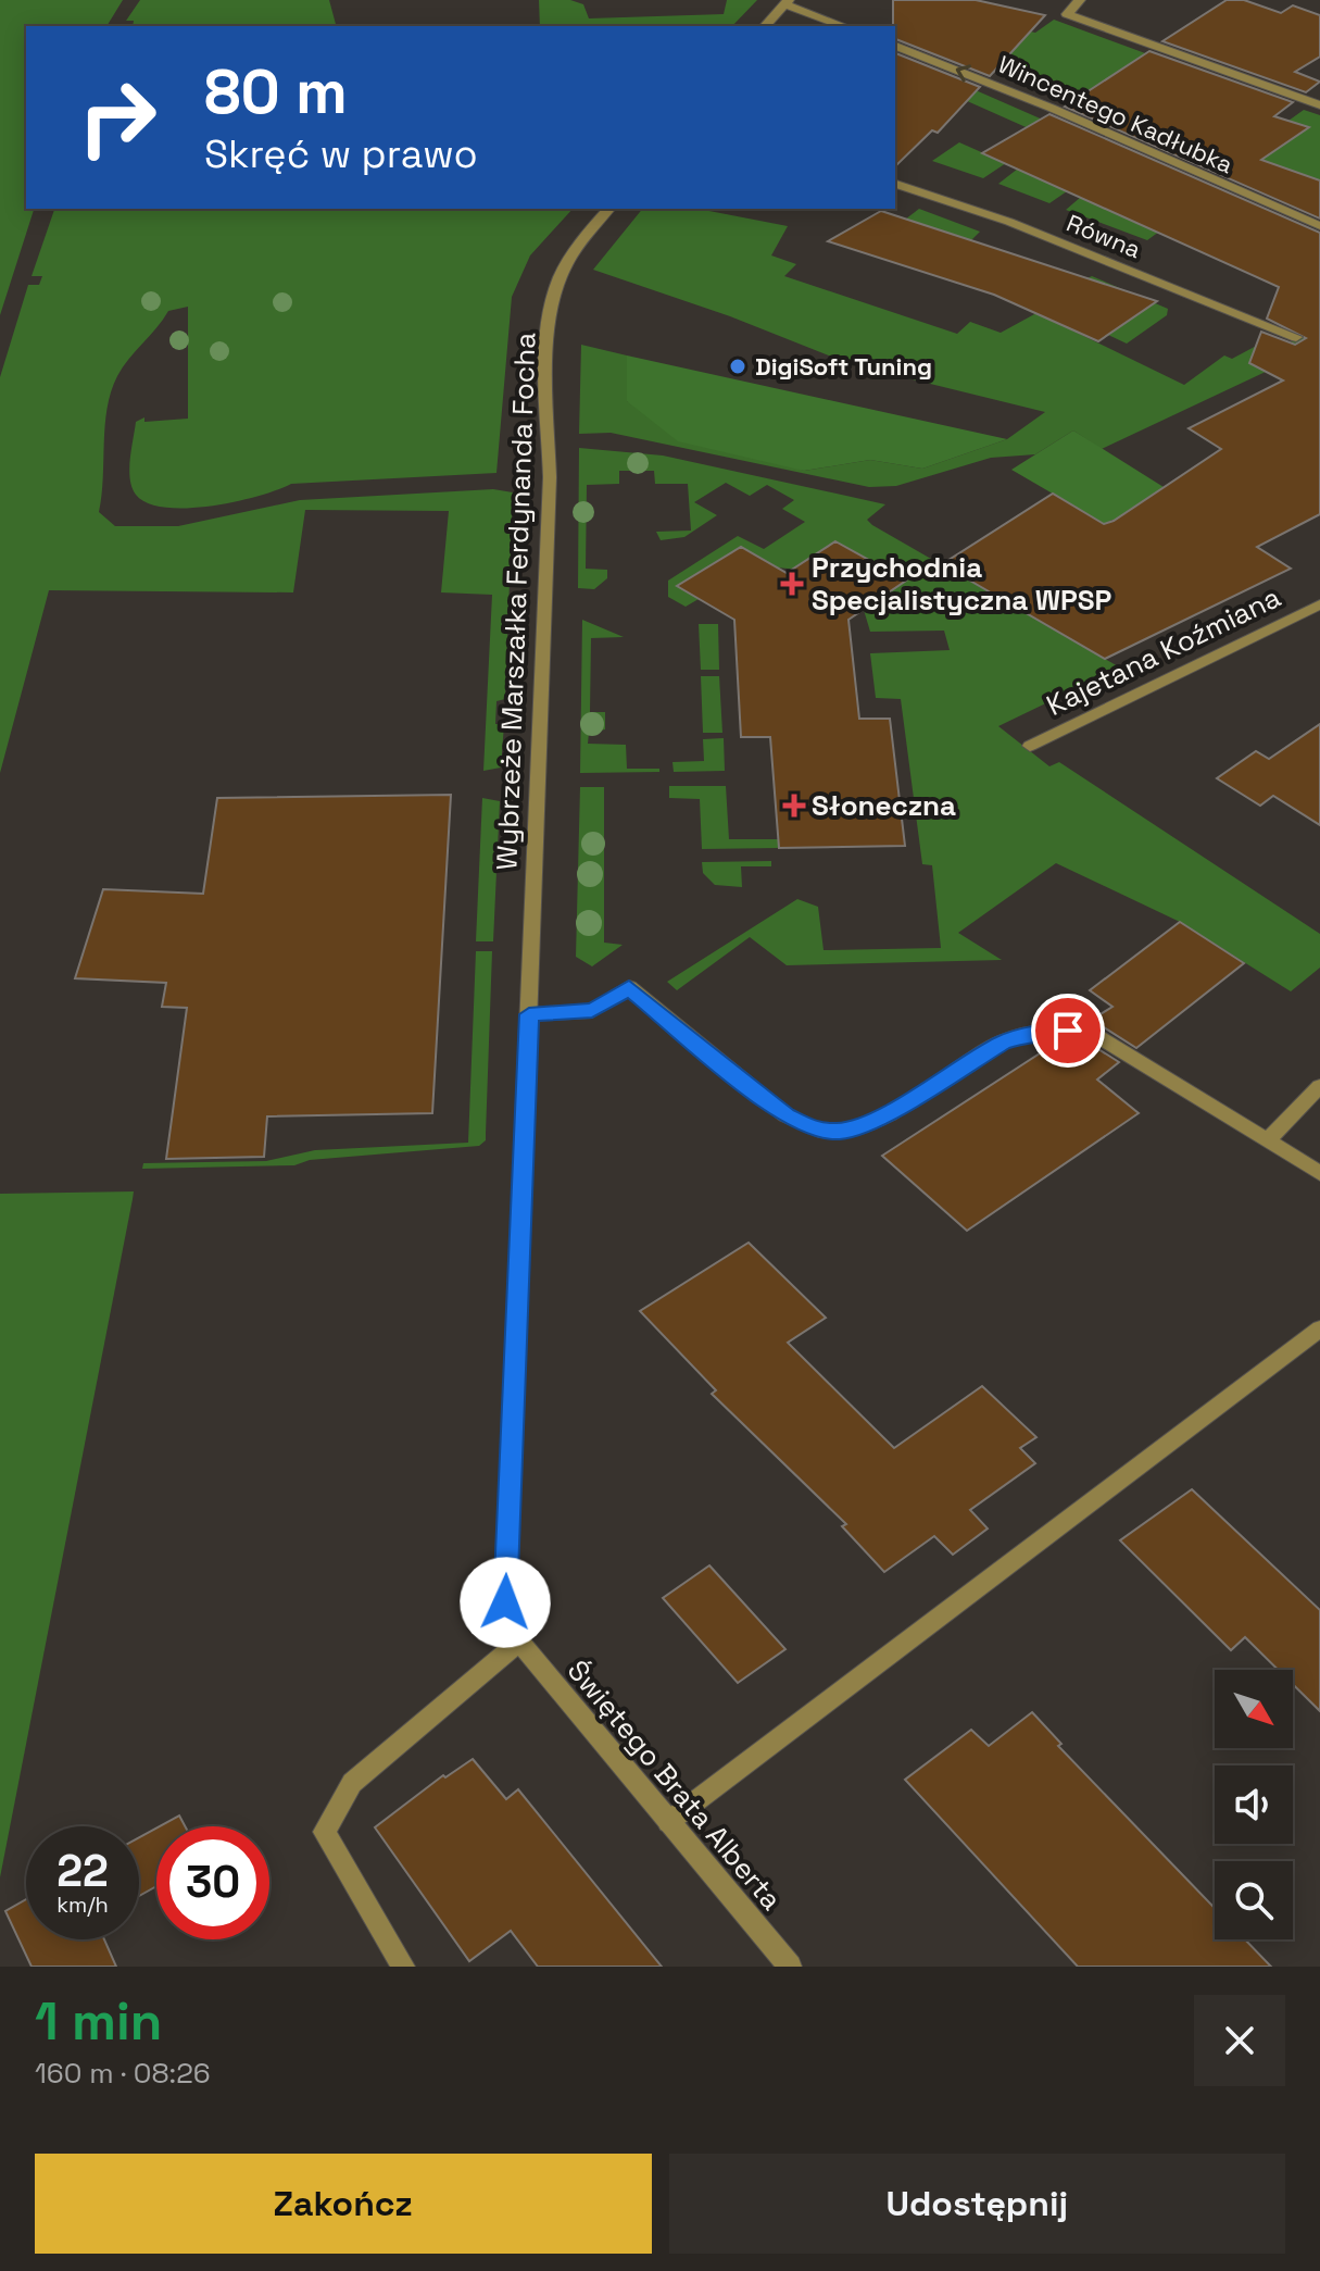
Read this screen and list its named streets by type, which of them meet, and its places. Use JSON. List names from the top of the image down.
{
  "streets": {
    "street": [
      "Wincentego Kadłubka",
      "Równa",
      "Wybrzeże Marszałka Ferdynanda Focha",
      "Kajetana Koźmiana",
      "Świętego Brata Alberta"
    ]
  },
  "crossings": [
    ["Wybrzeże Marszałka Ferdynanda Focha", "Świętego Brata Alberta"]
  ],
  "places": {
    "other": ["DigiSoft Tuning"],
    "health": ["Przychodnia Specjalistyczna WPSP", "Słoneczna"]
  },
  "north": "bottom right",
  "page": {
    "turn": ["80 m", "Skręć w prawo"],
    "speed": "22 km/h",
    "limit": "30",
    "heading": ["1 min", "160 m · 08:26"],
    "buttons": ["Zakończ", "Udostępnij"]
  }
}
